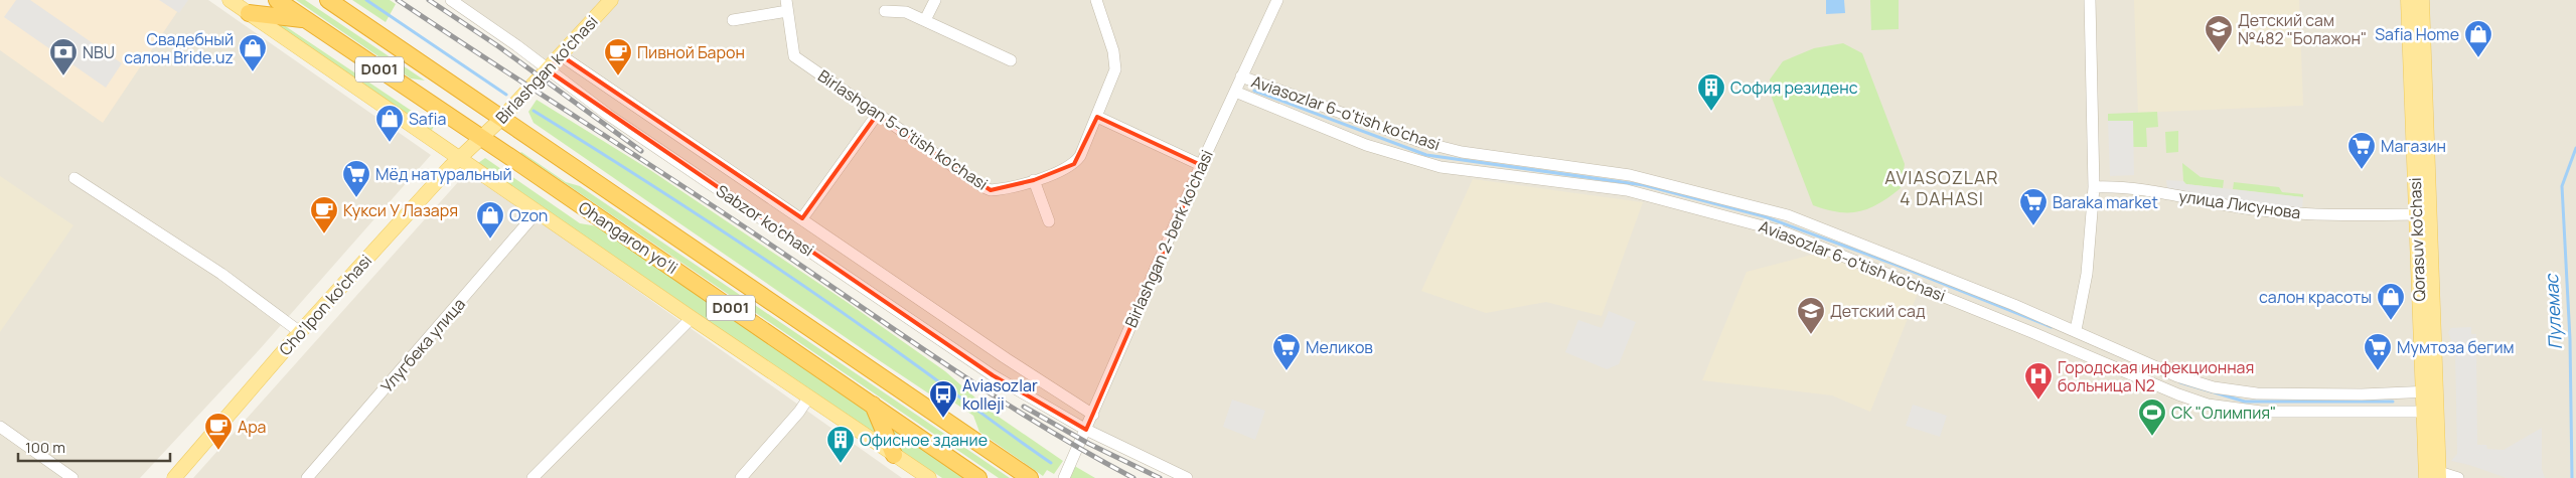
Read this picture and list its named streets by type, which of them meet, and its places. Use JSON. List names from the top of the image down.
{
  "streets": {
    "highway": ["D001", "Ohangaron yoʻli"],
    "main road": ["Birlashgan ko'chasi", "Qorasuv ko'chasi", "Cho'lpon ko'chasi"],
    "street": [
      "Aviasozlar 6-o'tish ko'chasi",
      "Birlashgan 5-o'tish ko'chasi",
      "улица Лисунова",
      "Sabzor ko'chasi",
      "Birlashgan 2-berk ko'chasi",
      "Улугбека улица"
    ]
  },
  "crossings": [
    ["Birlashgan ko'chasi", "Sabzor ko'chasi"],
    ["Birlashgan ko'chasi", "Ohangaron yoʻli"],
    ["Birlashgan ko'chasi", "Cho'lpon ko'chasi"],
    ["Aviasozlar 6-o'tish ko'chasi", "Birlashgan 2-berk ko'chasi"],
    ["Aviasozlar 6-o'tish ko'chasi", "Qorasuv ko'chasi"],
    ["улица Лисунова", "Qorasuv ko'chasi"],
    ["Sabzor ko'chasi", "Birlashgan 2-berk ko'chasi"],
    ["Ohangaron yoʻli", "Cho'lpon ko'chasi"],
    ["Ohangaron yoʻli", "Улугбека улица"]
  ],
  "districts": ["AVIASOZLAR 4 DAHASI"],
  "water": ["Пулемас"],
  "places": {
    "school or university": ["Детский сам №482 \"Болажон\"", "Детский сад"],
    "shop": [
      "Safia Home",
      "Свадебный салон Bride.uz",
      "Safia",
      "Ozon",
      "салон красоты"
    ],
    "bank": ["NBU"],
    "cafe": ["Пивной Барон", "Кукси У Лазаря", "Ара"],
    "building": ["София резиденс", "Офисное здание"],
    "supermarket": [
      "Магазин",
      "Мёд натуральный",
      "Baraka market",
      "Меликов",
      "Мумтоза бегим"
    ],
    "hospital": ["Городская инфекционная больница N2"],
    "bus stop": ["Aviasozlar kolleji"],
    "sports": ["СК \"Олимпия\""]
  },
  "scale_bar": "100 m"
}
